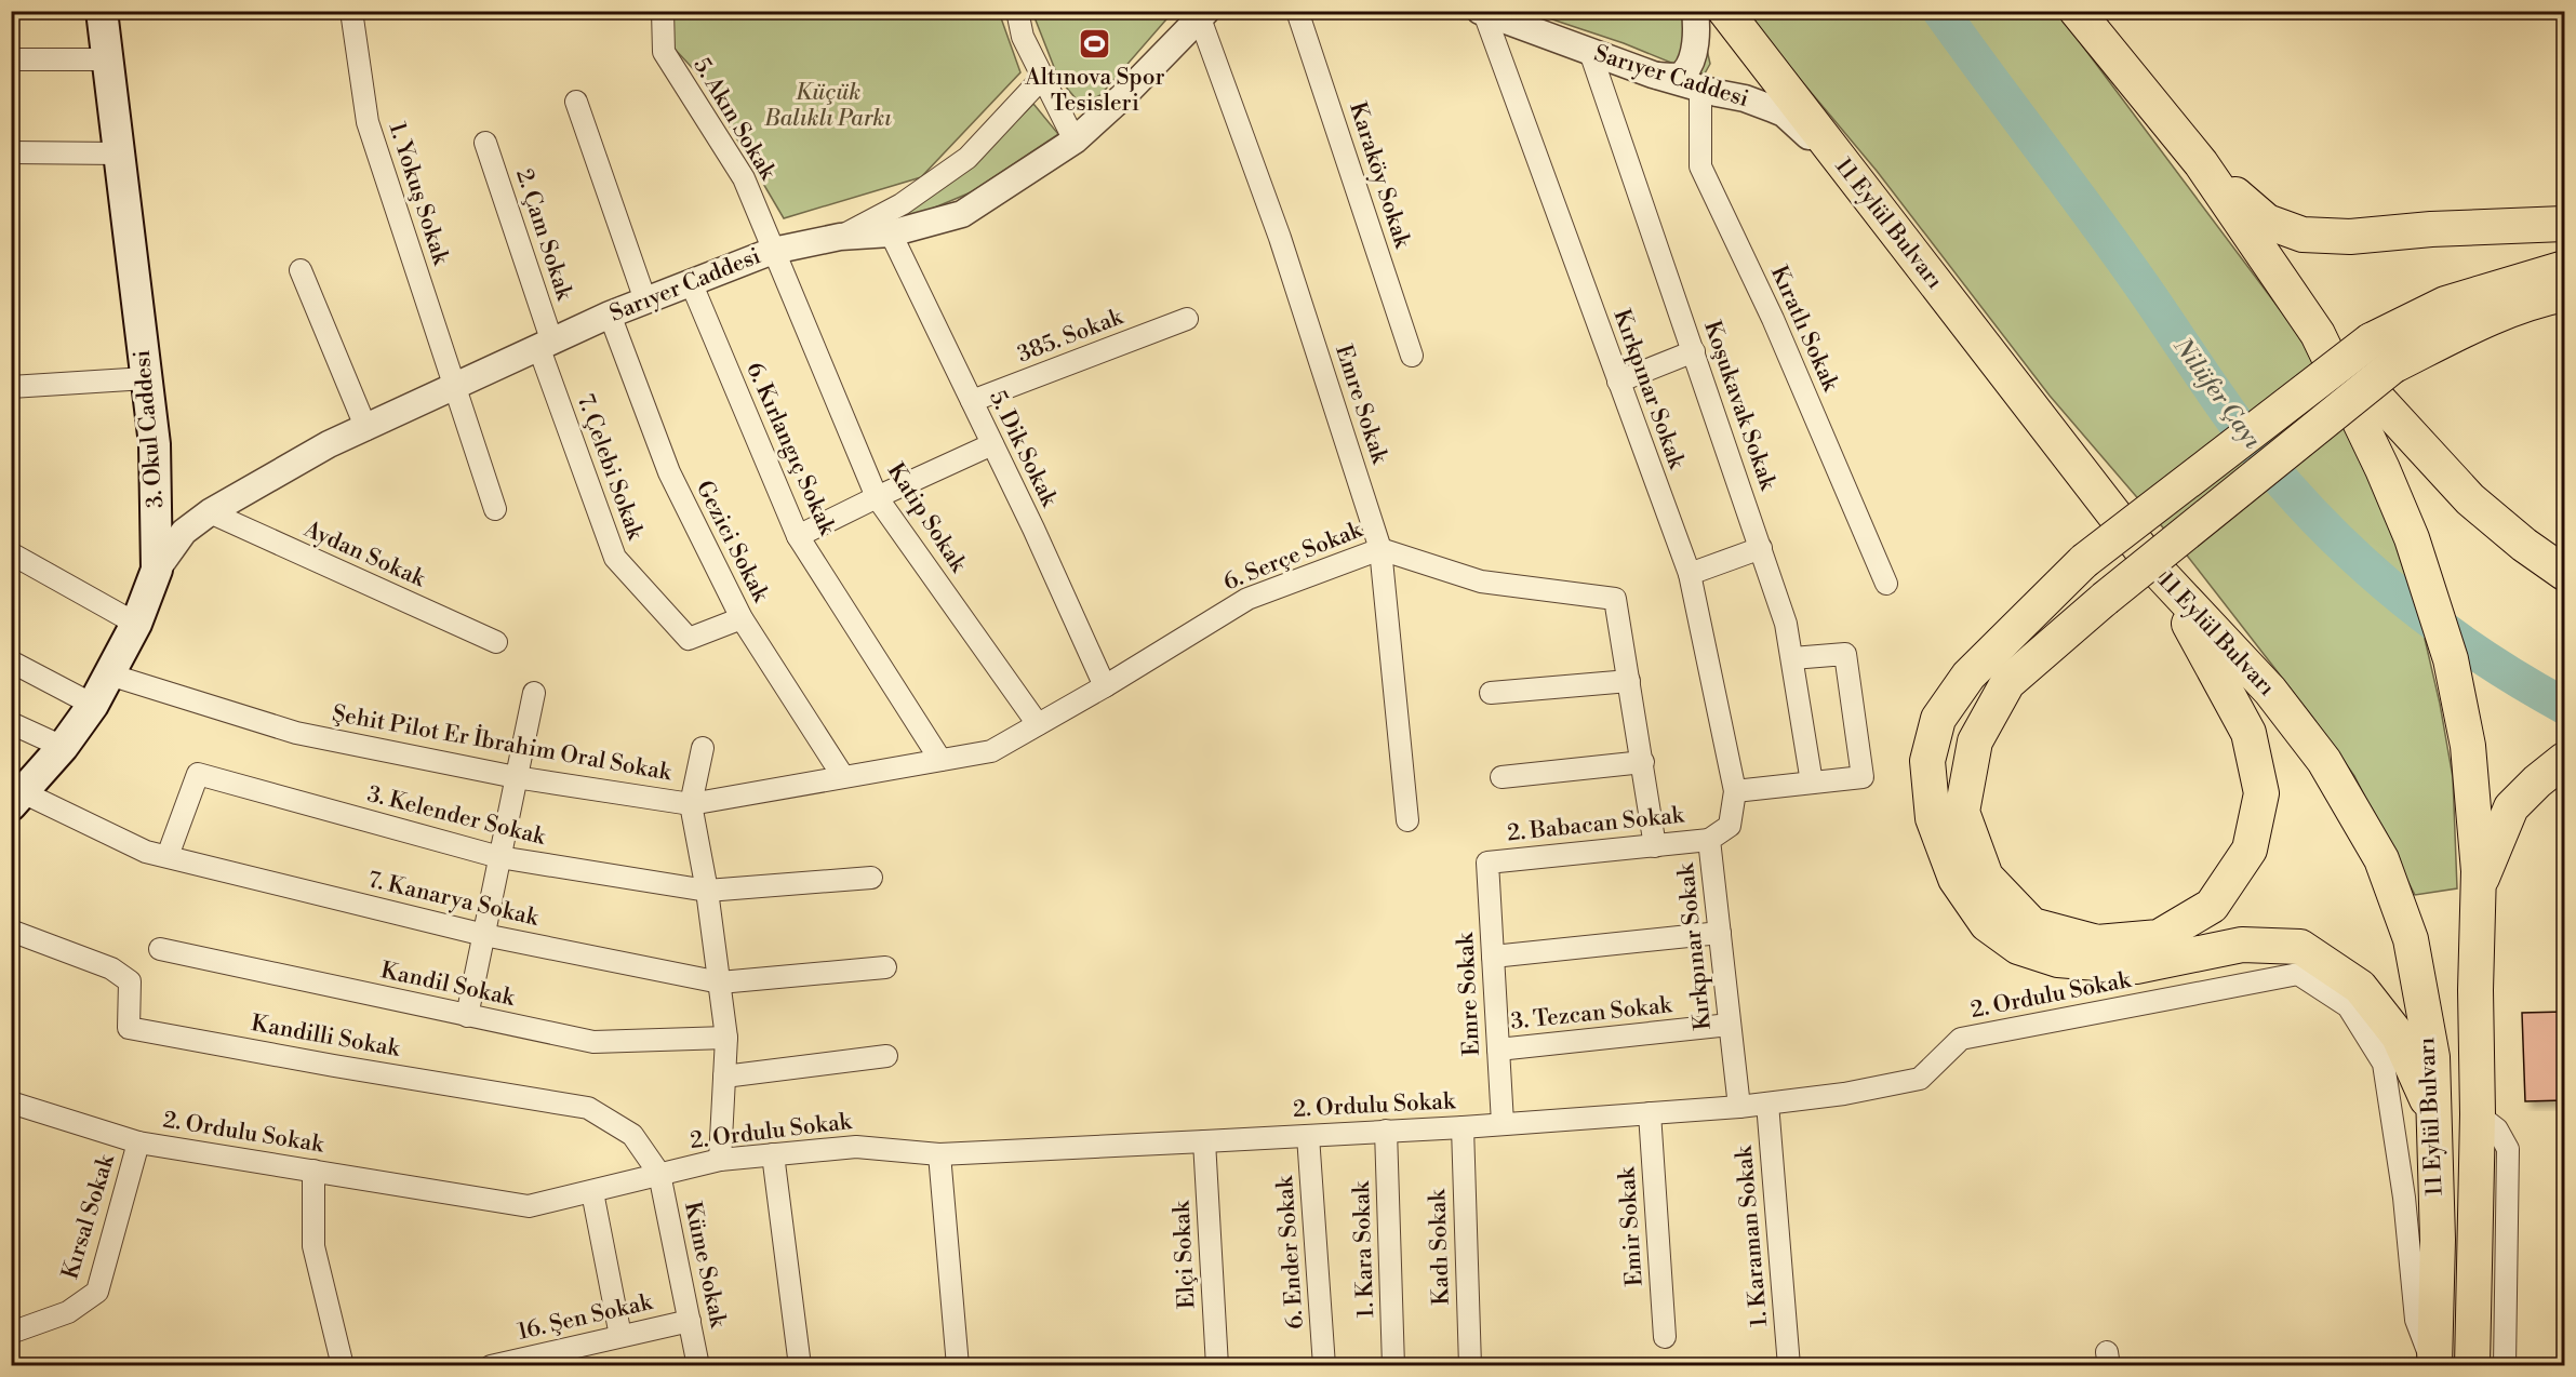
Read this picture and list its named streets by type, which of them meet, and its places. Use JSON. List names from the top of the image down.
{
  "streets": {
    "main road": ["11 Eylül Bulvarı", "3. Okul Caddesi"],
    "street": [
      "Sarıyer Caddesi",
      "5. Akın Sokak",
      "Karaköy Sokak",
      "1. Yokuş Sokak",
      "2. Çam Sokak",
      "Kıratlı Sokak",
      "385. Sokak",
      "Kırkpınar Sokak",
      "Emre Sokak",
      "Koşukavak Sokak",
      "6. Kırlangıç Sokak",
      "5. Dik Sokak",
      "7. Çelebi Sokak",
      "Katip Sokak",
      "Gezici Sokak",
      "Aydan Sokak",
      "6. Serçe Sokak",
      "Şehit Pilot Er İbrahim Oral Sokak",
      "3. Kelender Sokak",
      "2. Babacan Sokak",
      "7. Kanarya Sokak",
      "Kandil Sokak",
      "2. Ordulu Sokak",
      "3. Tezcan Sokak",
      "Kandilli Sokak",
      "Kırsal Sokak",
      "Emir Sokak",
      "1. Karaman Sokak",
      "Kadı Sokak",
      "1. Kara Sokak",
      "6. Ender Sokak",
      "Elçi Sokak",
      "Küme Sokak",
      "16. Şen Sokak"
    ]
  },
  "crossings": [
    ["Sarıyer Caddesi", "5. Akın Sokak"],
    ["Sarıyer Caddesi", "1. Yokuş Sokak"],
    ["Sarıyer Caddesi", "11 Eylül Bulvarı"],
    ["Sarıyer Caddesi", "2. Çam Sokak"],
    ["Sarıyer Caddesi", "Kıratlı Sokak"],
    ["Sarıyer Caddesi", "Kırkpınar Sokak"],
    ["Sarıyer Caddesi", "Emre Sokak"],
    ["Sarıyer Caddesi", "Koşukavak Sokak"],
    ["Sarıyer Caddesi", "3. Okul Caddesi"],
    ["Sarıyer Caddesi", "6. Kırlangıç Sokak"],
    ["Sarıyer Caddesi", "5. Dik Sokak"],
    ["Sarıyer Caddesi", "7. Çelebi Sokak"],
    ["Sarıyer Caddesi", "Katip Sokak"],
    ["Sarıyer Caddesi", "Gezici Sokak"],
    ["Sarıyer Caddesi", "Aydan Sokak"],
    ["5. Akın Sokak", "Katip Sokak"],
    ["11 Eylül Bulvarı", "2. Ordulu Sokak"],
    ["2. Çam Sokak", "7. Çelebi Sokak"],
    ["385. Sokak", "5. Dik Sokak"],
    ["Kırkpınar Sokak", "2. Babacan Sokak"],
    ["Kırkpınar Sokak", "2. Ordulu Sokak"],
    ["Kırkpınar Sokak", "3. Tezcan Sokak"],
    ["Emre Sokak", "6. Serçe Sokak"],
    ["Emre Sokak", "2. Babacan Sokak"],
    ["Emre Sokak", "2. Ordulu Sokak"],
    ["Emre Sokak", "3. Tezcan Sokak"],
    ["3. Okul Caddesi", "Şehit Pilot Er İbrahim Oral Sokak"],
    ["3. Okul Caddesi", "7. Kanarya Sokak"],
    ["6. Kırlangıç Sokak", "Şehit Pilot Er İbrahim Oral Sokak"],
    ["5. Dik Sokak", "6. Serçe Sokak"],
    ["5. Dik Sokak", "Şehit Pilot Er İbrahim Oral Sokak"],
    ["7. Çelebi Sokak", "Gezici Sokak"],
    ["Katip Sokak", "Şehit Pilot Er İbrahim Oral Sokak"],
    ["Gezici Sokak", "Şehit Pilot Er İbrahim Oral Sokak"],
    ["6. Serçe Sokak", "Şehit Pilot Er İbrahim Oral Sokak"],
    ["6. Serçe Sokak", "2. Babacan Sokak"],
    ["3. Kelender Sokak", "7. Kanarya Sokak"],
    ["2. Ordulu Sokak", "Kandilli Sokak"],
    ["2. Ordulu Sokak", "Kırsal Sokak"],
    ["2. Ordulu Sokak", "Emir Sokak"],
    ["2. Ordulu Sokak", "1. Karaman Sokak"],
    ["2. Ordulu Sokak", "Kadı Sokak"],
    ["2. Ordulu Sokak", "1. Kara Sokak"],
    ["2. Ordulu Sokak", "6. Ender Sokak"],
    ["2. Ordulu Sokak", "Elçi Sokak"],
    ["2. Ordulu Sokak", "Küme Sokak"],
    ["Kandilli Sokak", "Küme Sokak"],
    ["Küme Sokak", "16. Şen Sokak"]
  ],
  "water": ["Nilüfer Çayı"],
  "parks": ["Küçük Balıklı Parkı"],
  "places": {
    "sports": ["Altınova Spor Tesisleri"]
  }
}
